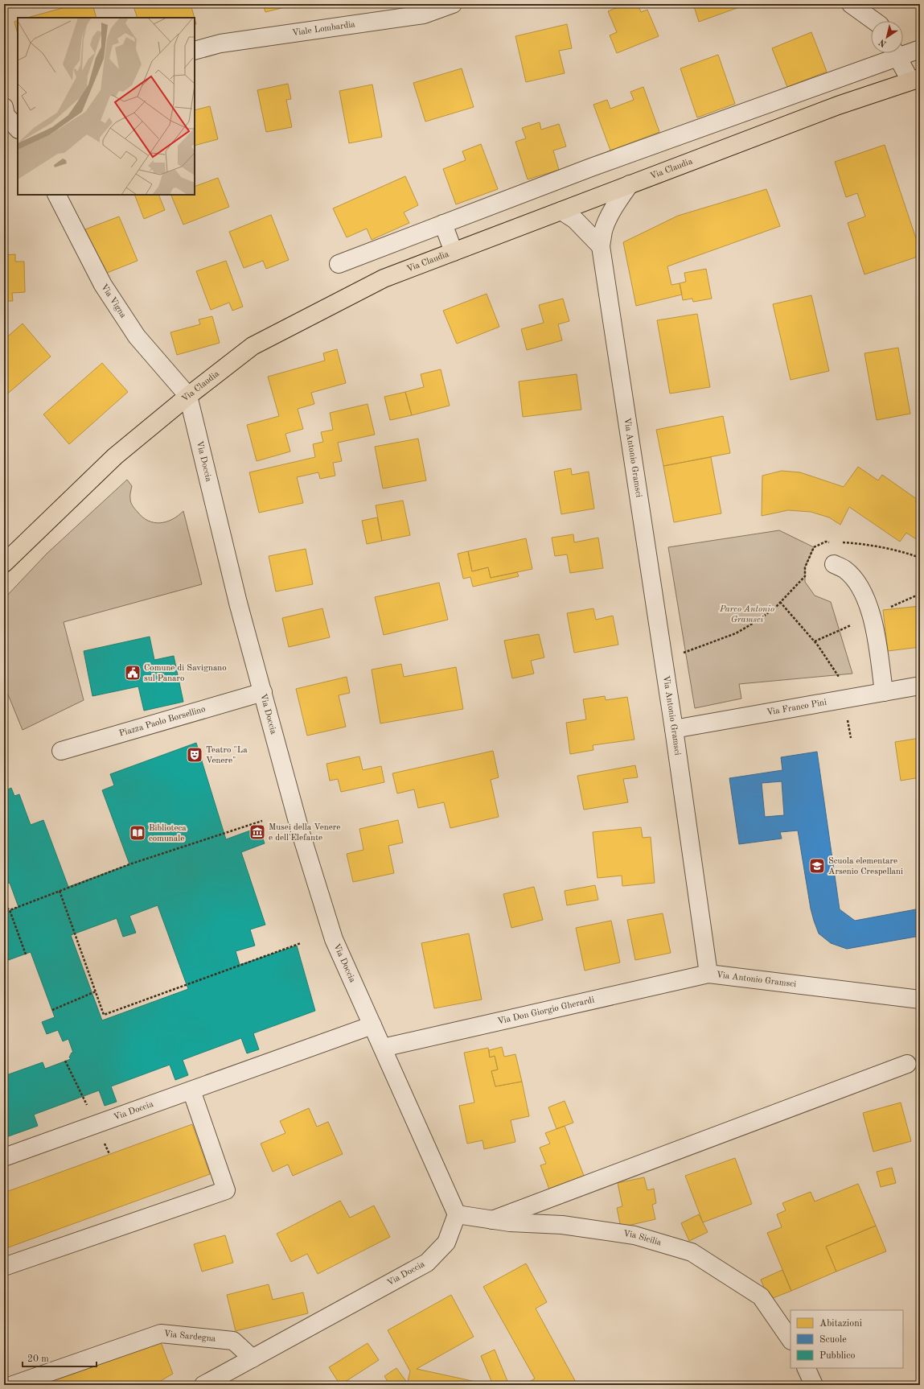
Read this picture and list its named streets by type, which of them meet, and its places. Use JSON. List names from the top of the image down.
{
  "streets": {
    "main road": ["Via Claudia"],
    "street": [
      "Viale Lombardia",
      "Via Vigna",
      "Via Antonio Gramsci",
      "Via Doccia",
      "Via Franco Pini",
      "Piazza Paolo Borsellino",
      "Via Don Giorgio Gherardi",
      "Via Sicilia",
      "Via Sardegna"
    ]
  },
  "crossings": [
    ["Via Claudia", "Via Vigna"],
    ["Via Claudia", "Via Antonio Gramsci"],
    ["Via Claudia", "Via Doccia"],
    ["Via Vigna", "Via Doccia"],
    ["Via Antonio Gramsci", "Via Franco Pini"],
    ["Via Antonio Gramsci", "Via Don Giorgio Gherardi"],
    ["Via Doccia", "Piazza Paolo Borsellino"],
    ["Via Doccia", "Via Don Giorgio Gherardi"],
    ["Via Doccia", "Via Sicilia"],
    ["Via Doccia", "Via Sardegna"]
  ],
  "parks": ["Parco Antonio Gramsci"],
  "places": {
    "public building": ["Comune di Savignano sul Panaro"],
    "theatre": ["Teatro \"La Venere\""],
    "museum": ["Musei della Venere e dell'Elefante"],
    "library": ["Biblioteca comunale"],
    "school or university": ["Scuola elementare Arsenio Crespellani"]
  },
  "legend": ["Abitazioni", "Scuole", "Pubblico"],
  "scale_bar": "20 m",
  "north": "bottom left"
}
